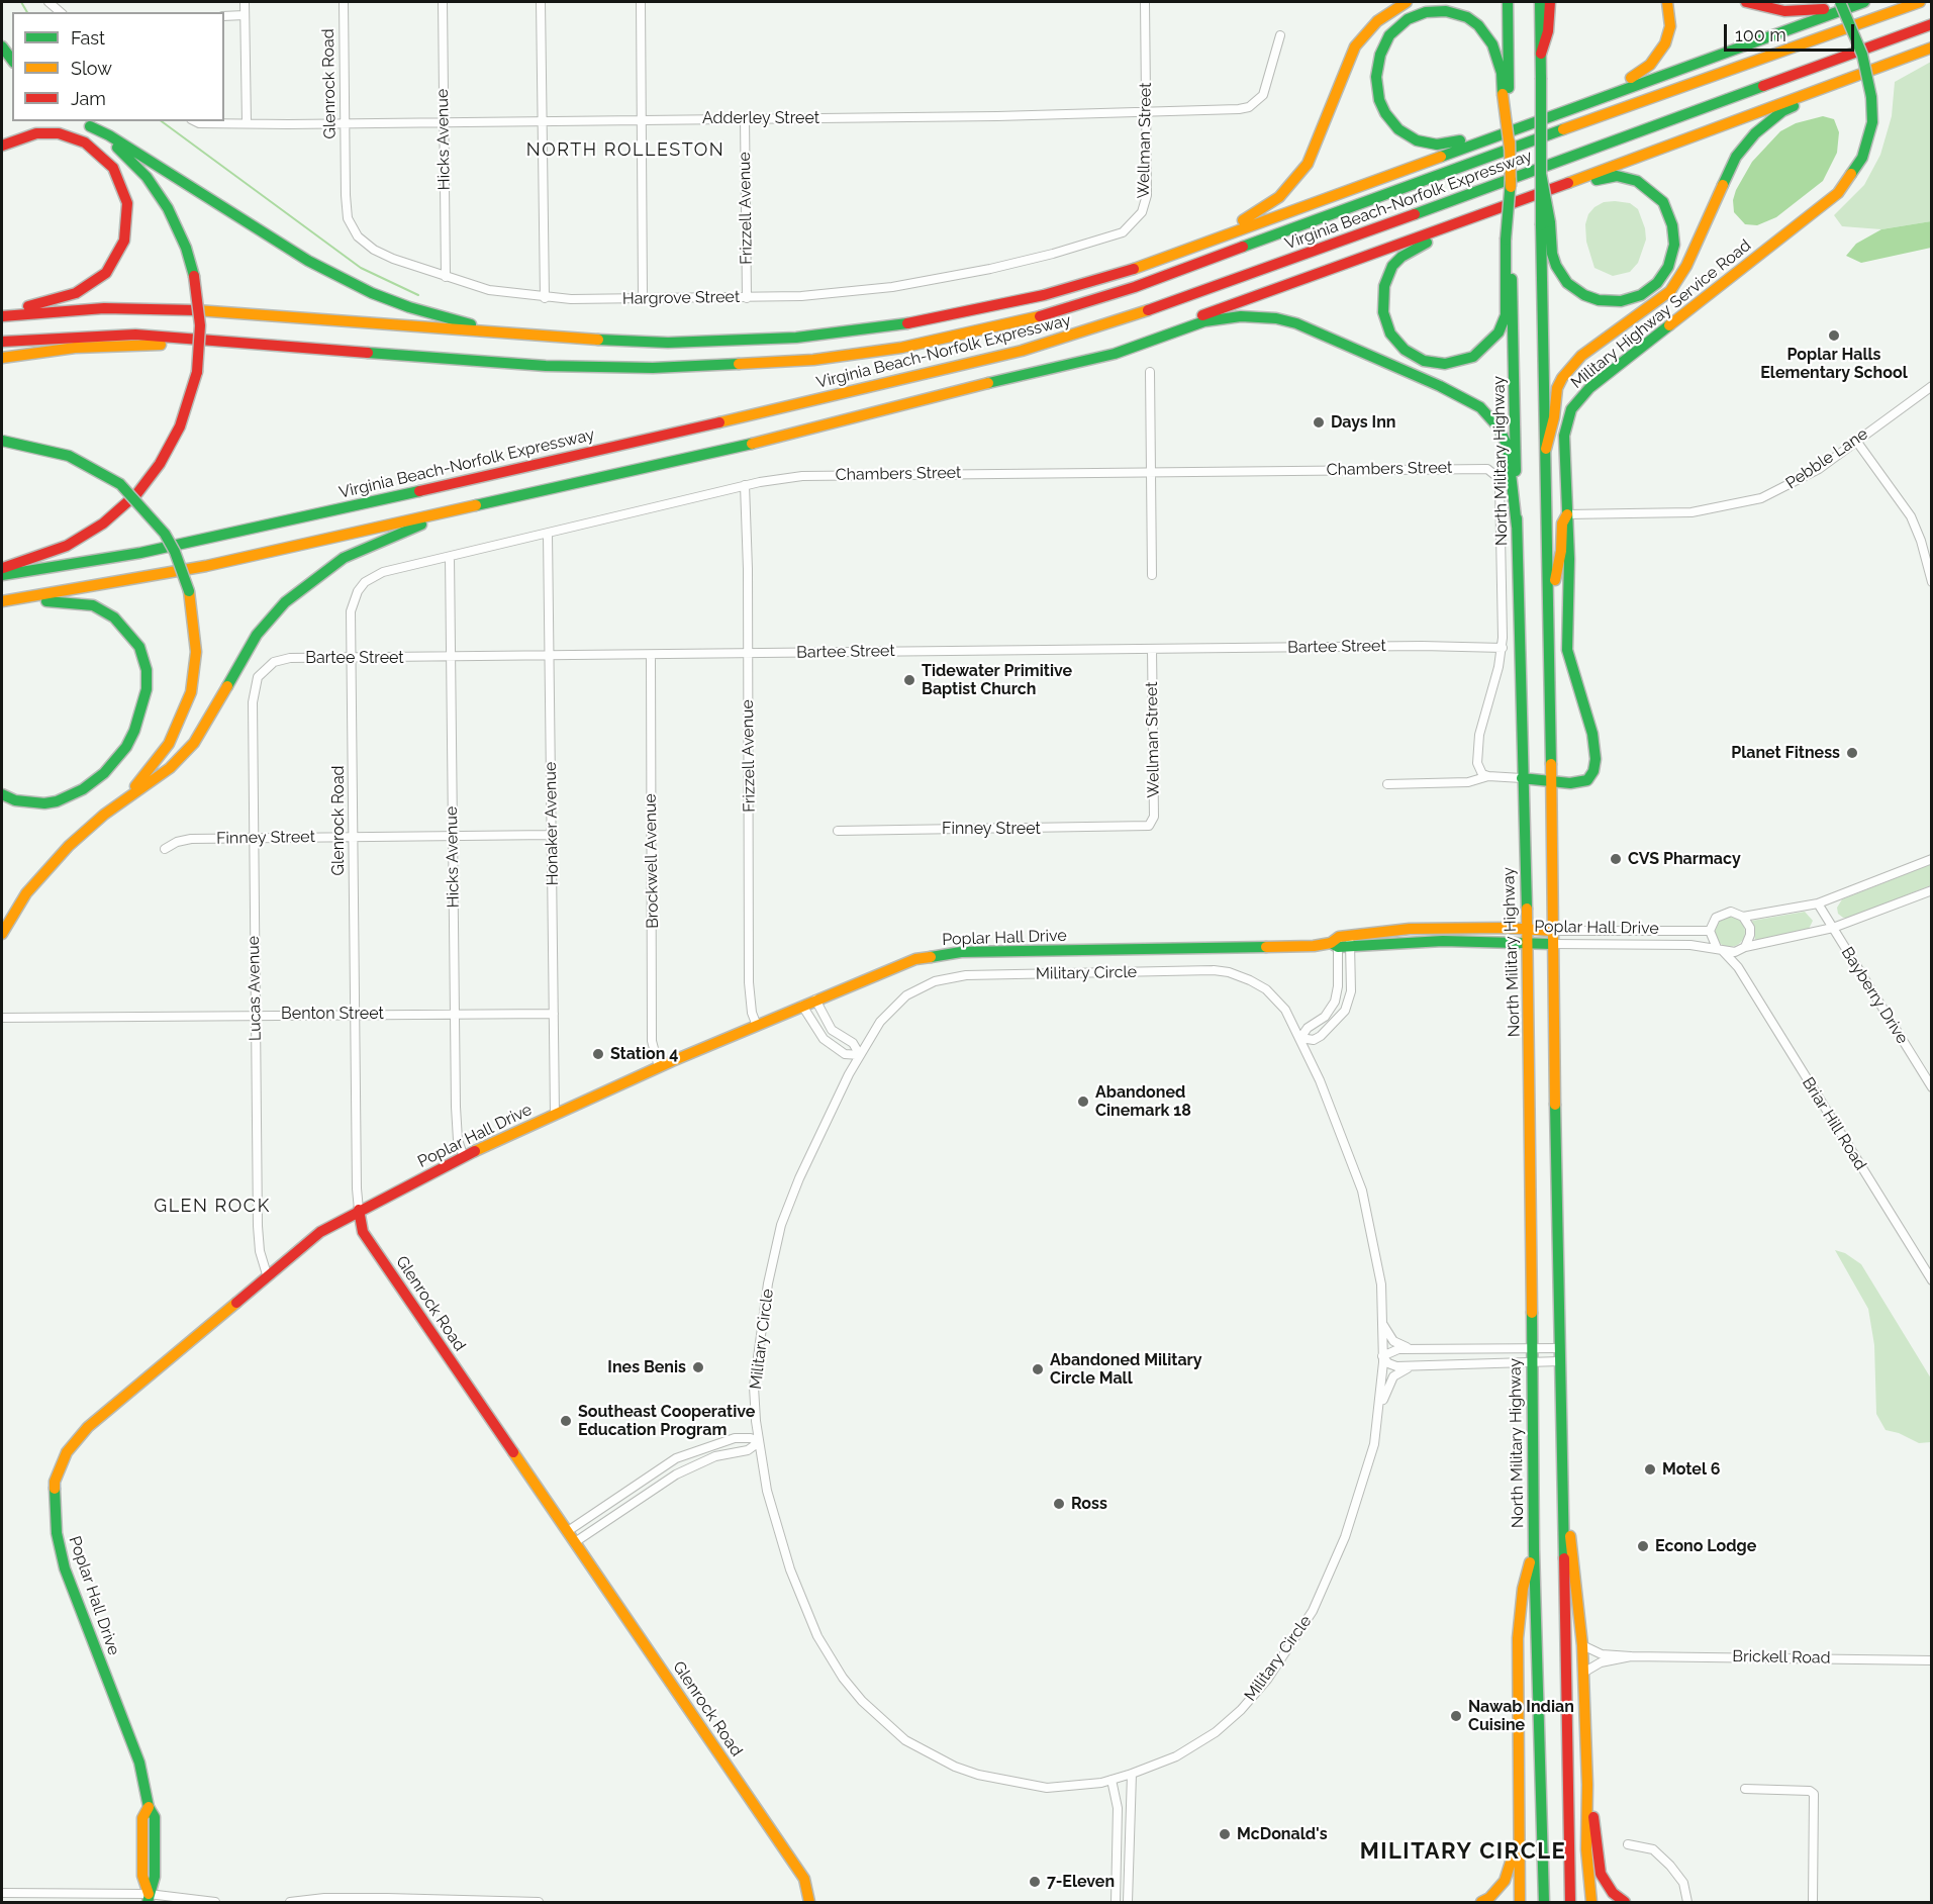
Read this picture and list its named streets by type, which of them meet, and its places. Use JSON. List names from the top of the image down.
{
  "streets": {
    "main road": [
      "Glenrock Road",
      "Virginia Beach-Norfolk Expressway",
      "Military Highway Service Road",
      "North Military Highway",
      "Poplar Hall Drive"
    ],
    "street": [
      "Adderley Street",
      "Hicks Avenue",
      "Wellman Street",
      "Frizzell Avenue",
      "Hargrove Street",
      "Pebble Lane",
      "Chambers Street",
      "Bartee Street",
      "Honaker Avenue",
      "Finney Street",
      "Brockwell Avenue",
      "Military Circle",
      "Lucas Avenue",
      "Bayberry Drive",
      "Benton Street",
      "Briar Hill Road",
      "Brickell Road"
    ]
  },
  "crossings": [
    ["Glenrock Road", "Adderley Street"],
    ["Glenrock Road", "Hargrove Street"],
    ["Glenrock Road", "Chambers Street"],
    ["Glenrock Road", "Bartee Street"],
    ["Glenrock Road", "Finney Street"],
    ["Glenrock Road", "Poplar Hall Drive"],
    ["Glenrock Road", "Benton Street"],
    ["Adderley Street", "Hicks Avenue"],
    ["Adderley Street", "Wellman Street"],
    ["Adderley Street", "Frizzell Avenue"],
    ["Hicks Avenue", "Hargrove Street"],
    ["Hicks Avenue", "Chambers Street"],
    ["Hicks Avenue", "Bartee Street"],
    ["Hicks Avenue", "Finney Street"],
    ["Hicks Avenue", "Poplar Hall Drive"],
    ["Hicks Avenue", "Benton Street"],
    ["Wellman Street", "Hargrove Street"],
    ["Wellman Street", "Bartee Street"],
    ["Wellman Street", "Finney Street"],
    ["Frizzell Avenue", "Hargrove Street"],
    ["Frizzell Avenue", "Chambers Street"],
    ["Frizzell Avenue", "Bartee Street"],
    ["Frizzell Avenue", "Poplar Hall Drive"],
    ["Military Highway Service Road", "Pebble Lane"],
    ["Military Highway Service Road", "North Military Highway"],
    ["North Military Highway", "Poplar Hall Drive"],
    ["Chambers Street", "Bartee Street"],
    ["Chambers Street", "Honaker Avenue"],
    ["Bartee Street", "Honaker Avenue"],
    ["Bartee Street", "Brockwell Avenue"],
    ["Bartee Street", "Lucas Avenue"],
    ["Honaker Avenue", "Finney Street"],
    ["Honaker Avenue", "Poplar Hall Drive"],
    ["Honaker Avenue", "Benton Street"],
    ["Finney Street", "Lucas Avenue"],
    ["Brockwell Avenue", "Poplar Hall Drive"],
    ["Poplar Hall Drive", "Lucas Avenue"],
    ["Poplar Hall Drive", "Briar Hill Road"],
    ["Lucas Avenue", "Benton Street"]
  ],
  "districts": ["NORTH ROLLESTON", "GLEN ROCK", "MILITARY CIRCLE"],
  "places": [
    "Poplar Halls Elementary School",
    "Days Inn",
    "Tidewater Primitive Baptist Church",
    "Planet Fitness",
    "CVS Pharmacy",
    "Station 4",
    "Abandoned Cinemark 18",
    "Ines Benis",
    "Abandoned Military Circle Mall",
    "Southeast Cooperative Education Program",
    "Motel 6",
    "Ross",
    "Econo Lodge",
    "Nawab Indian Cuisine",
    "McDonald's",
    "7-Eleven"
  ],
  "legend": ["Fast", "Slow", "Jam"],
  "scale_bar": "100 m"
}
